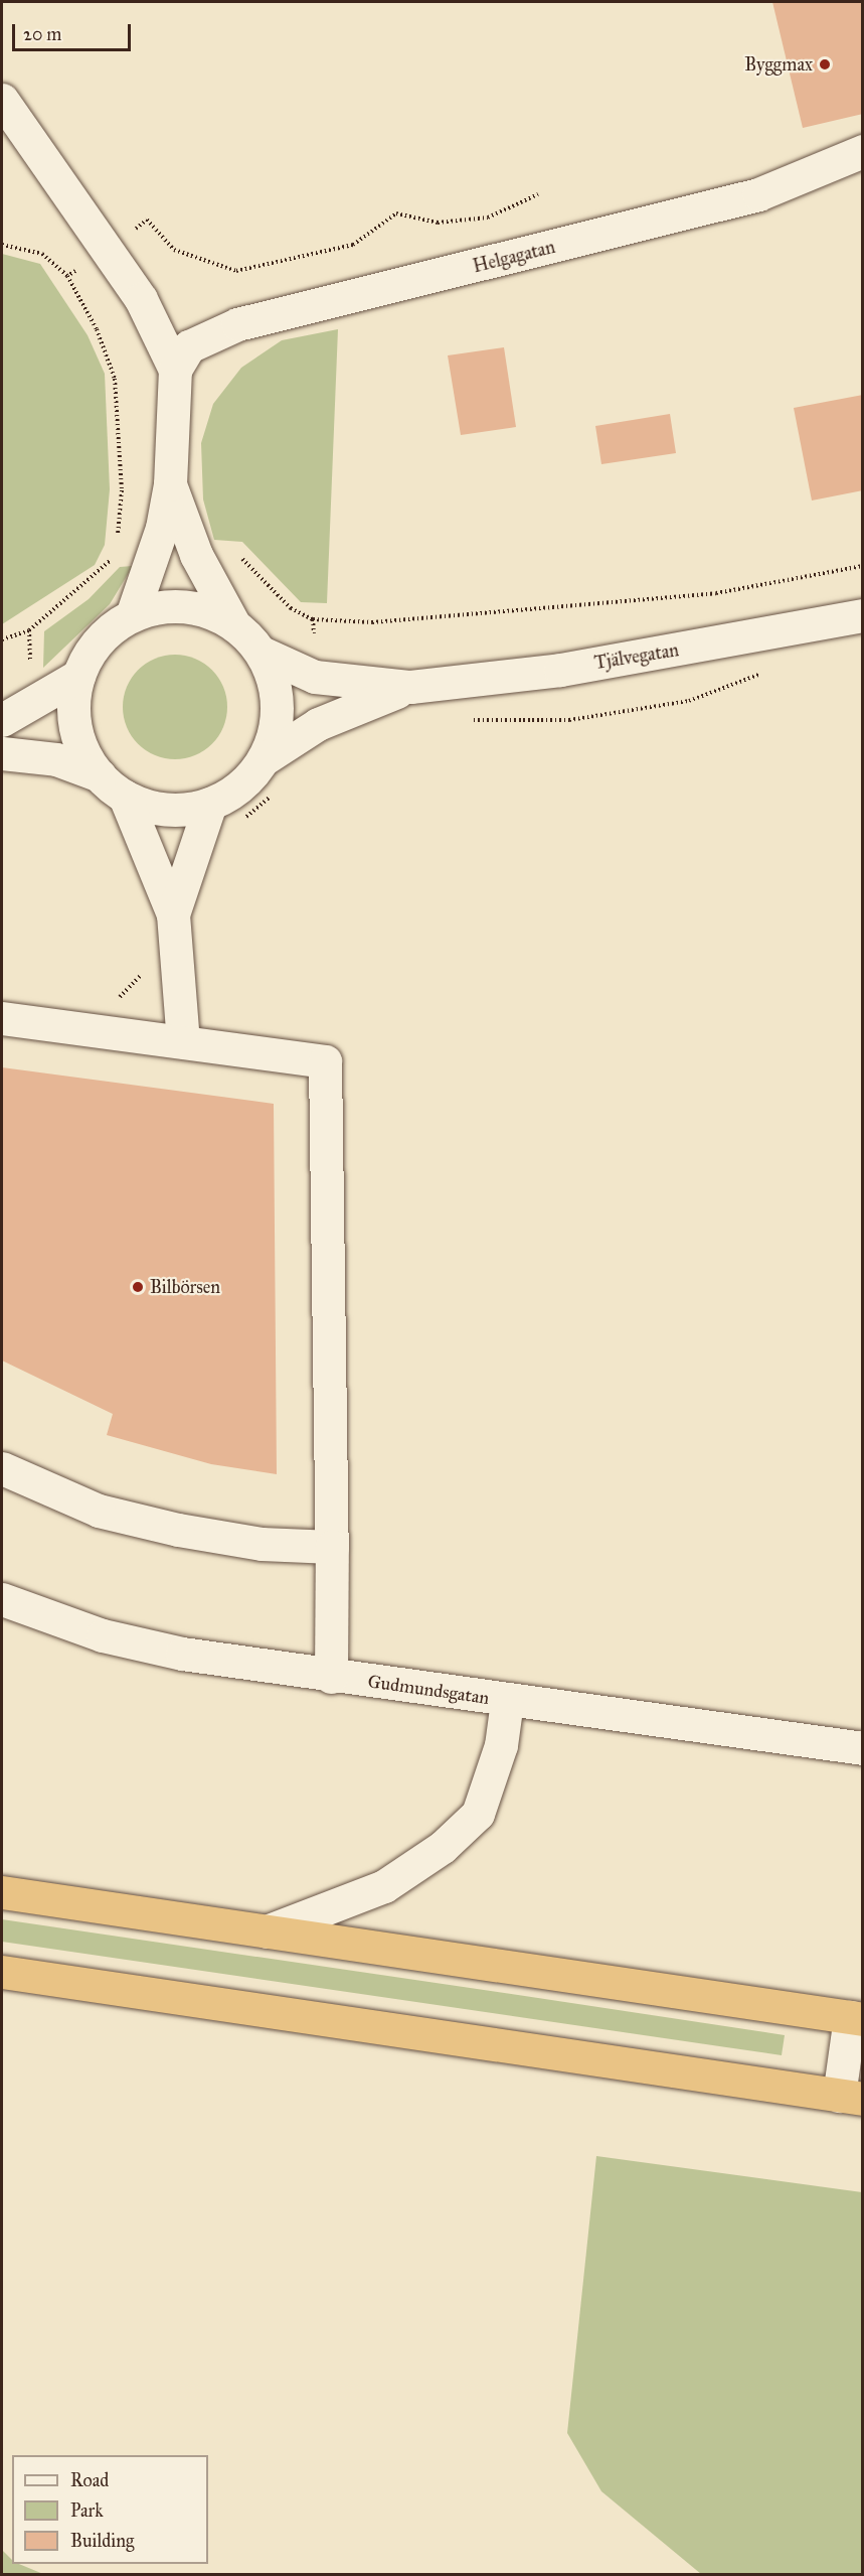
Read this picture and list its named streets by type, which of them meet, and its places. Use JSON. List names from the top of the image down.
{
  "streets": {
    "street": ["Helgagatan", "Tjälvegatan", "Gudmundsgatan"]
  },
  "places": ["Byggmax", "Bilbörsen"],
  "legend": ["Road", "Park", "Building"],
  "scale_bar": "20 m"
}
